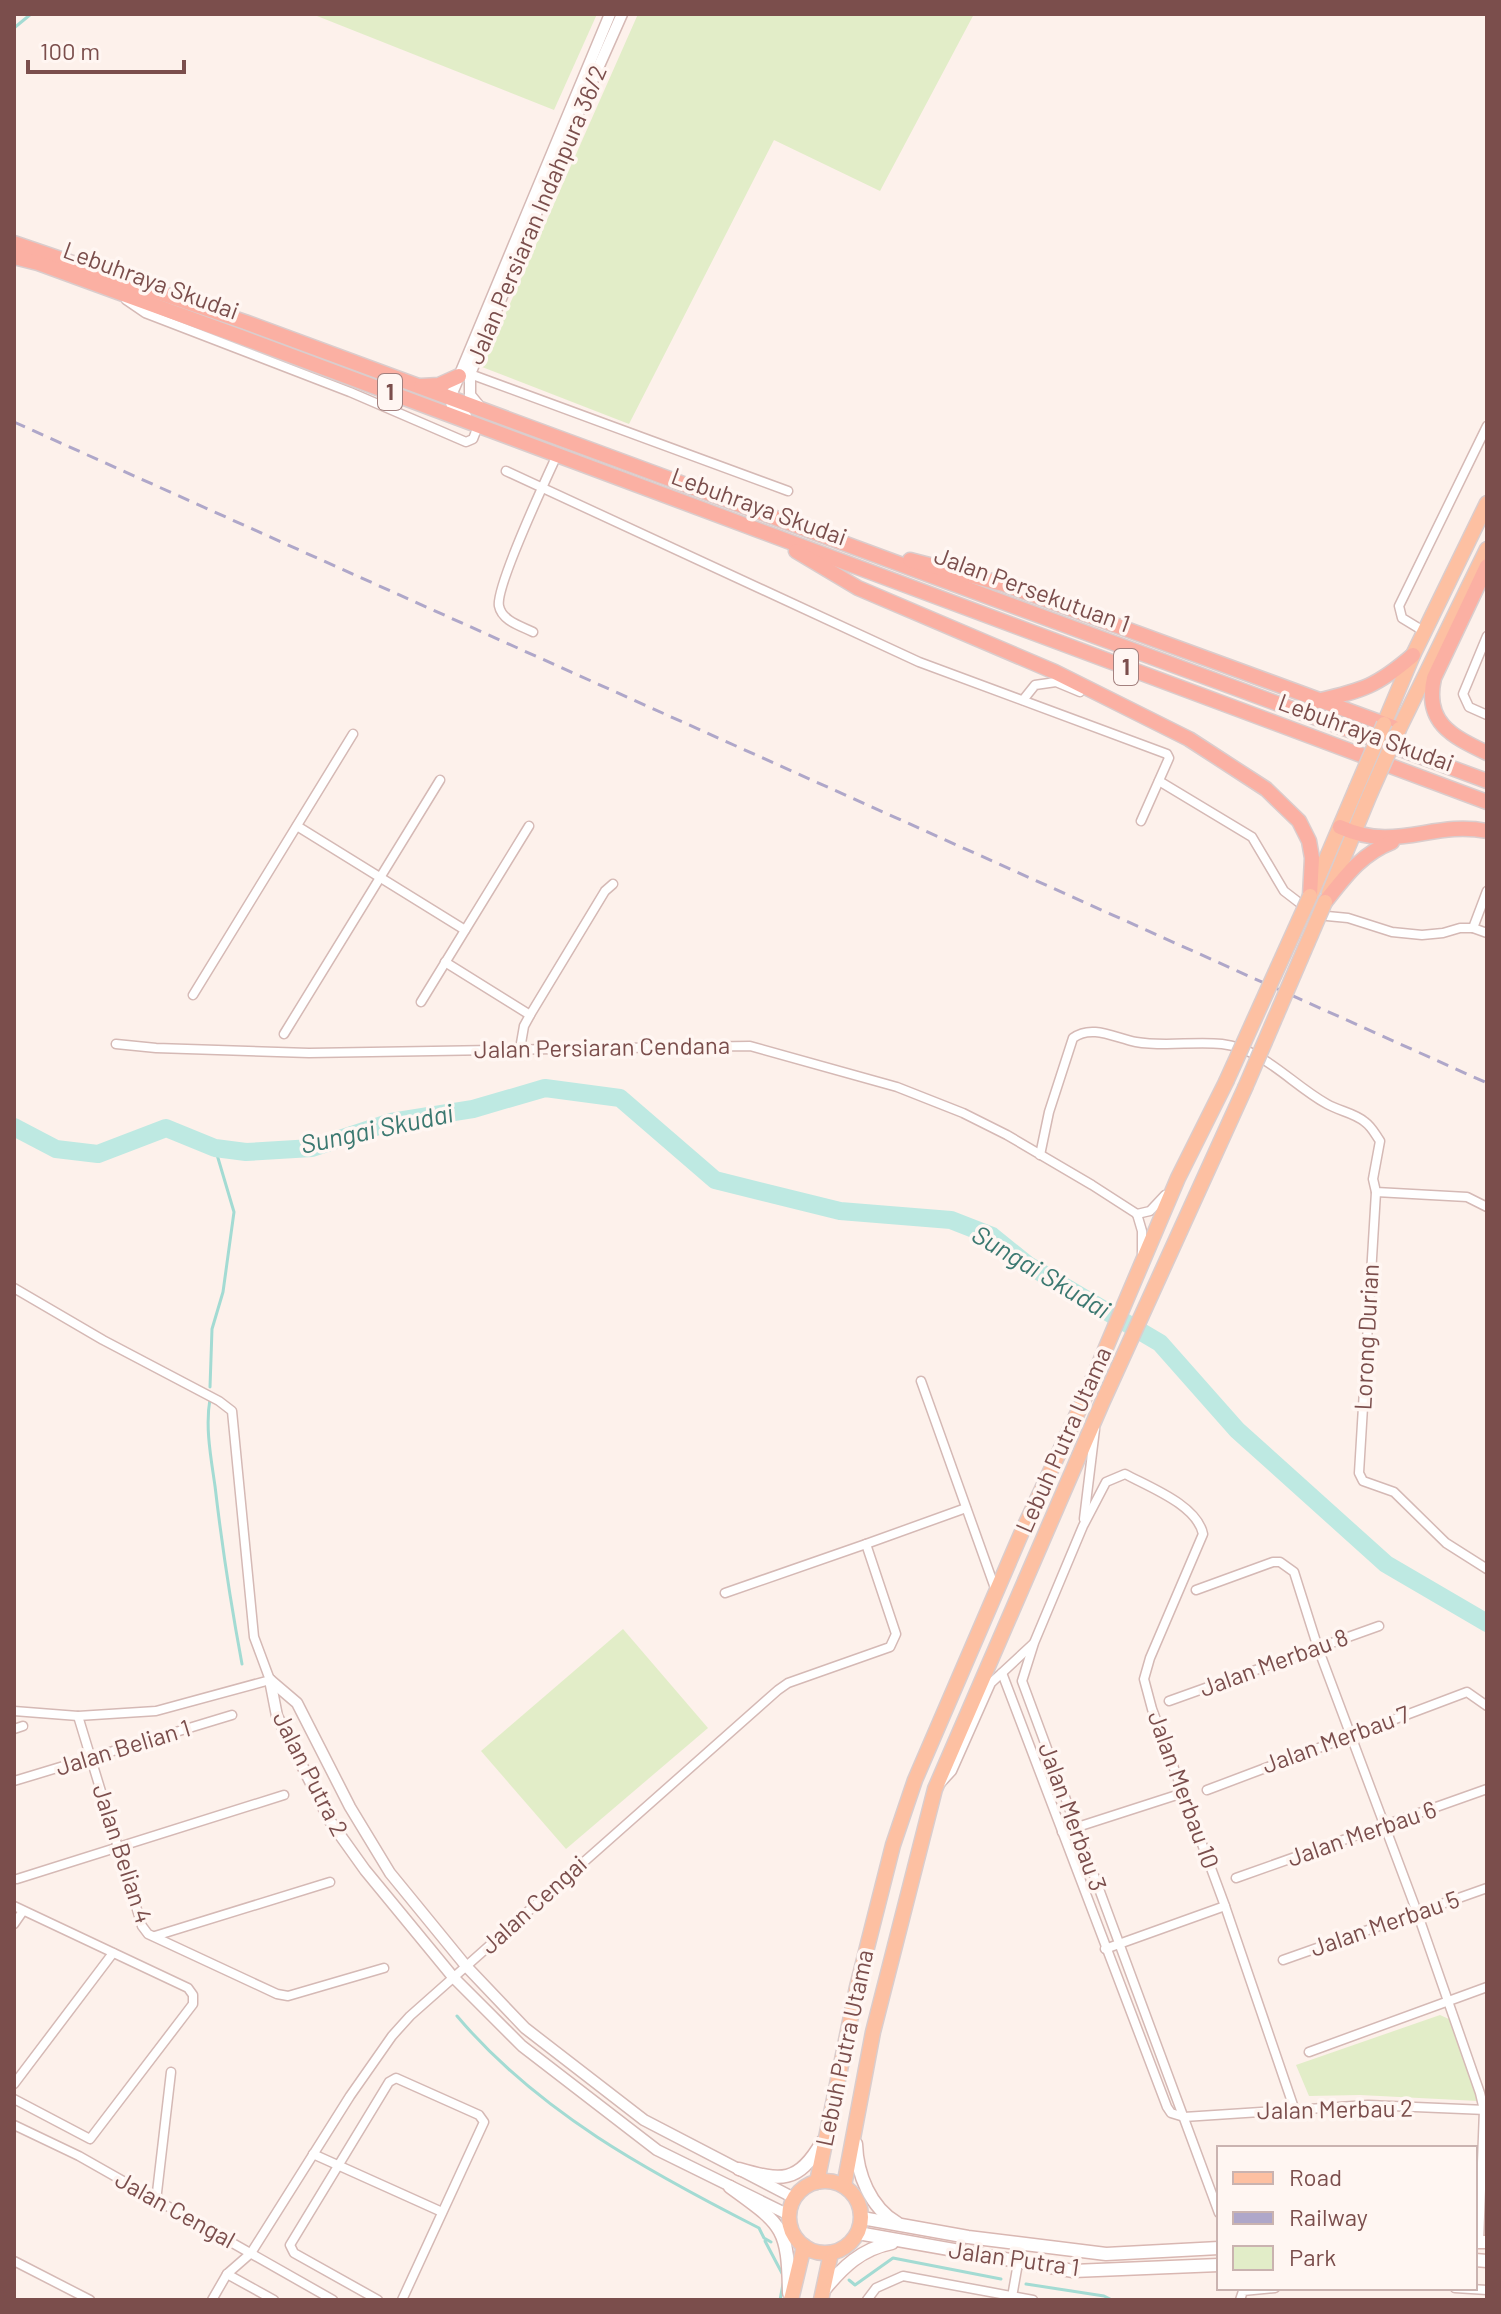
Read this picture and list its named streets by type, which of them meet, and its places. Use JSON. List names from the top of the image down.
{
  "streets": {
    "highway": ["Lebuhraya Skudai", "1", "Jalan Persekutuan 1"],
    "main road": ["Lebuh Putra Utama", "Jalan Putra 1"],
    "street": [
      "Jalan Persiaran Indahpura 36/2",
      "Jalan Persiaran Cendana",
      "Lorong Durian",
      "Jalan Merbau 8",
      "Jalan Merbau 7",
      "Jalan Belian 1",
      "Jalan Putra 2",
      "Jalan Merbau 10",
      "Jalan Merbau 3",
      "Jalan Merbau 6",
      "Jalan Belian 4",
      "Jalan Cengai",
      "Jalan Merbau 5",
      "Jalan Merbau 2",
      "Jalan Cengal"
    ]
  },
  "crossings": [
    ["Jalan Persiaran Indahpura 36/2", "Lebuhraya Skudai"],
    ["Lebuhraya Skudai", "Jalan Persekutuan 1"],
    ["Jalan Persiaran Cendana", "Lorong Durian"],
    ["Lebuh Putra Utama", "Jalan Putra 2"],
    ["Lebuh Putra Utama", "Jalan Putra 1"],
    ["Jalan Belian 1", "Jalan Belian 4"],
    ["Jalan Putra 2", "Jalan Cengai"],
    ["Jalan Putra 2", "Jalan Putra 1"],
    ["Jalan Merbau 10", "Jalan Merbau 3"],
    ["Jalan Merbau 10", "Jalan Merbau 2"],
    ["Jalan Merbau 3", "Jalan Merbau 2"],
    ["Jalan Cengai", "Jalan Cengal"]
  ],
  "water": ["Sungai Skudai"],
  "legend": ["Road", "Railway", "Park"],
  "scale_bar": "100 m"
}
